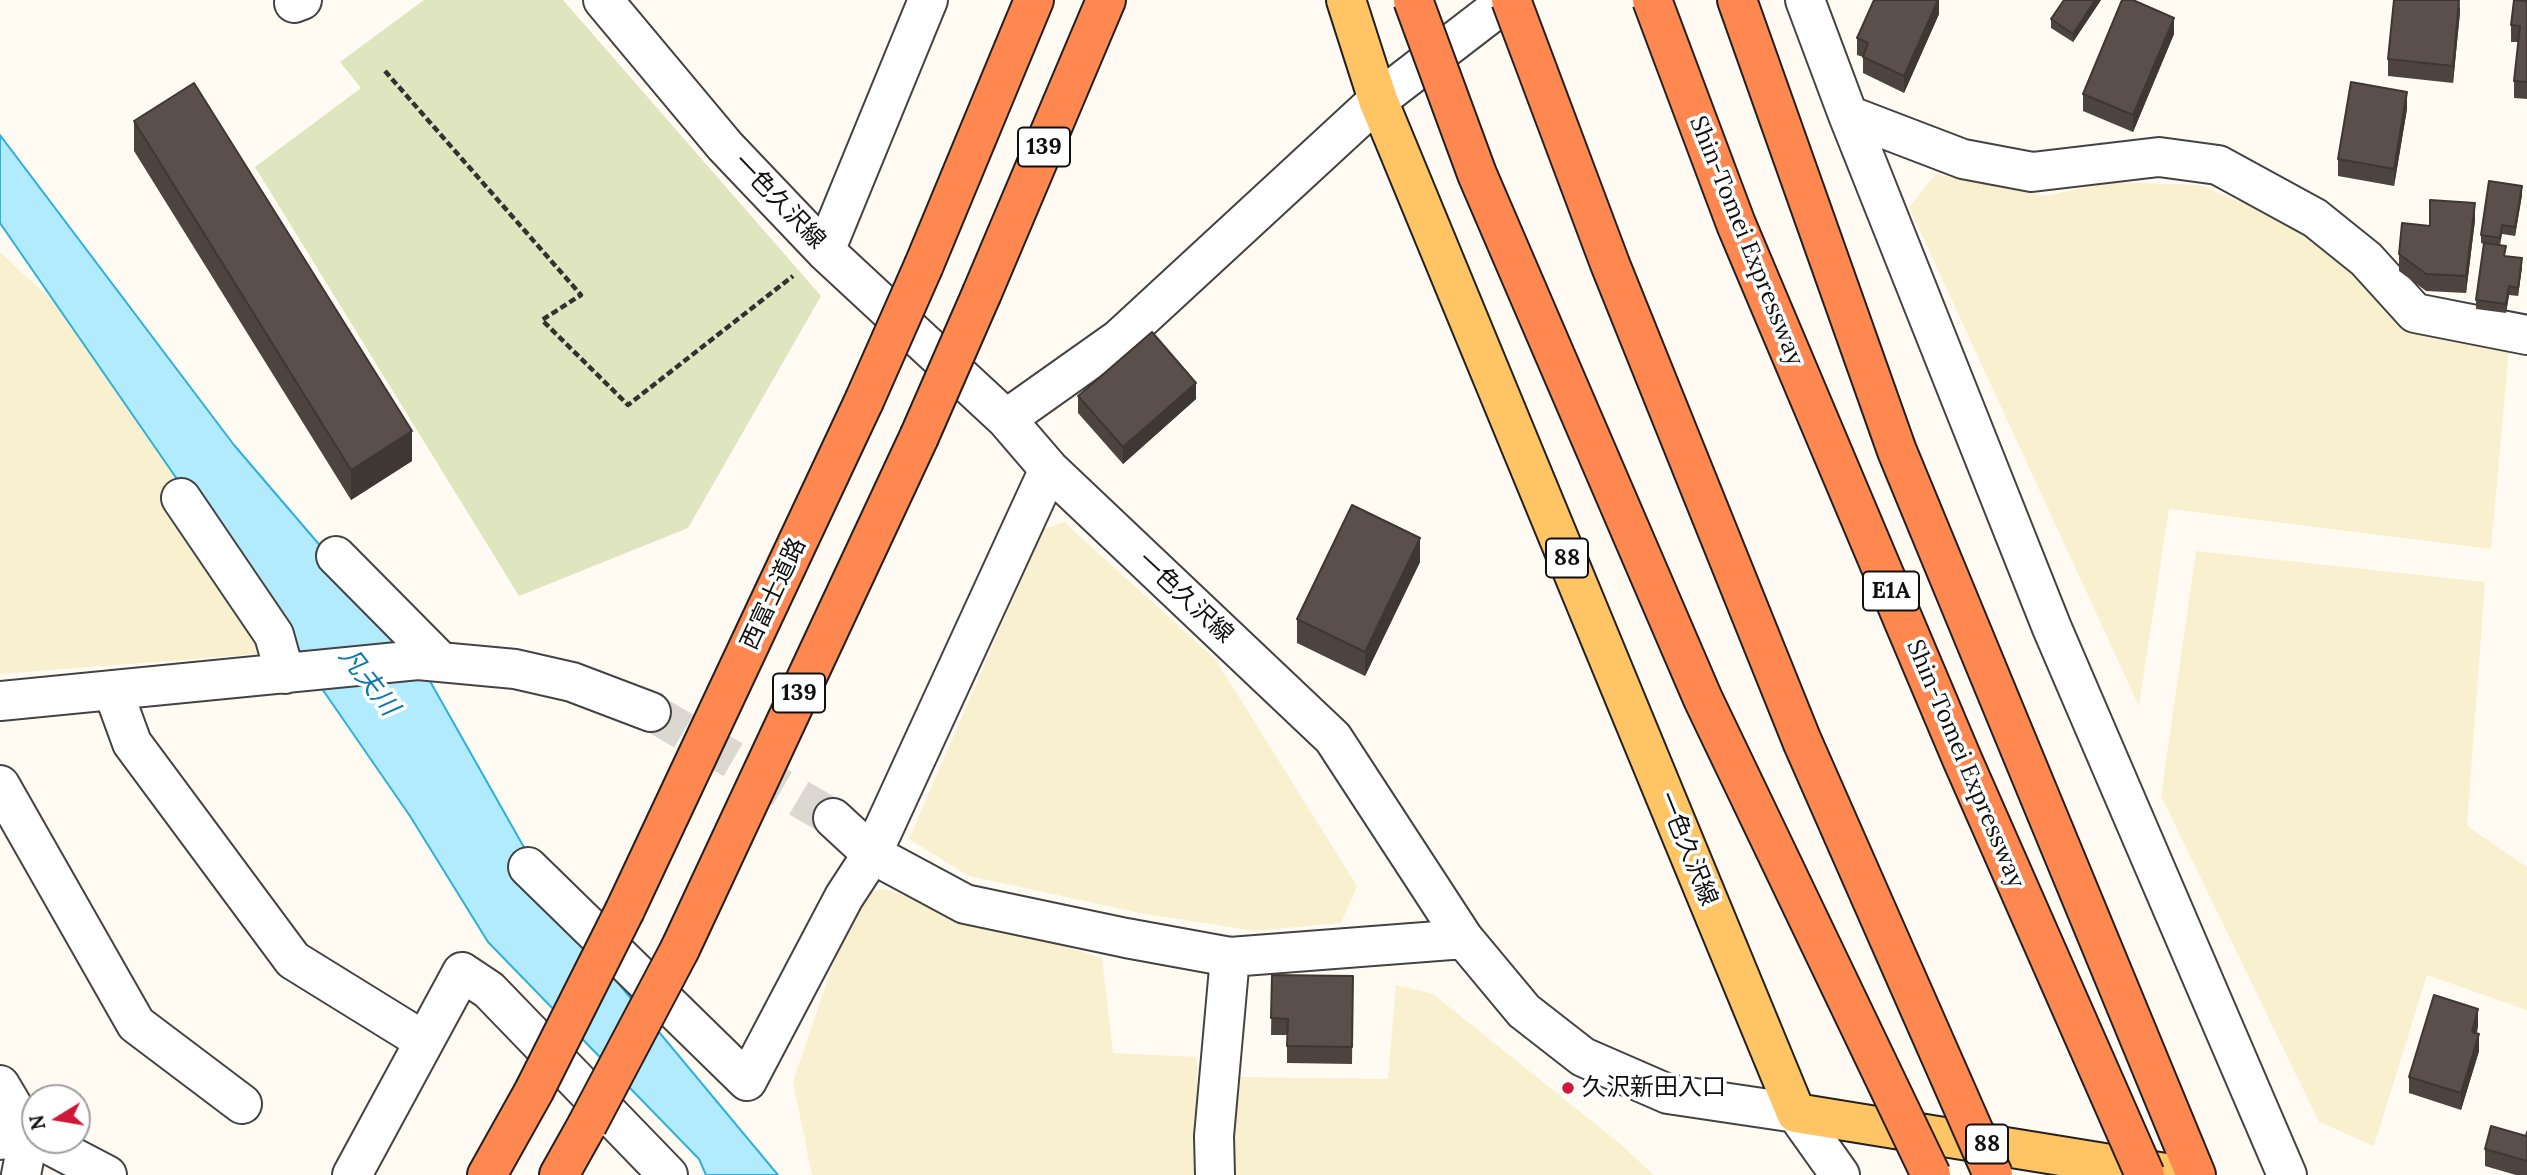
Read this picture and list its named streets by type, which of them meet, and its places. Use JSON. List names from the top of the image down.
{
  "streets": {
    "highway": [
      "139",
      "Shin-Tomei Expressway",
      "E1A",
      "西富士道路"
    ],
    "main road": ["一色久沢線", "88"]
  },
  "water": ["凡夫川"],
  "places": ["久沢新田入口"],
  "north": "left"
}
